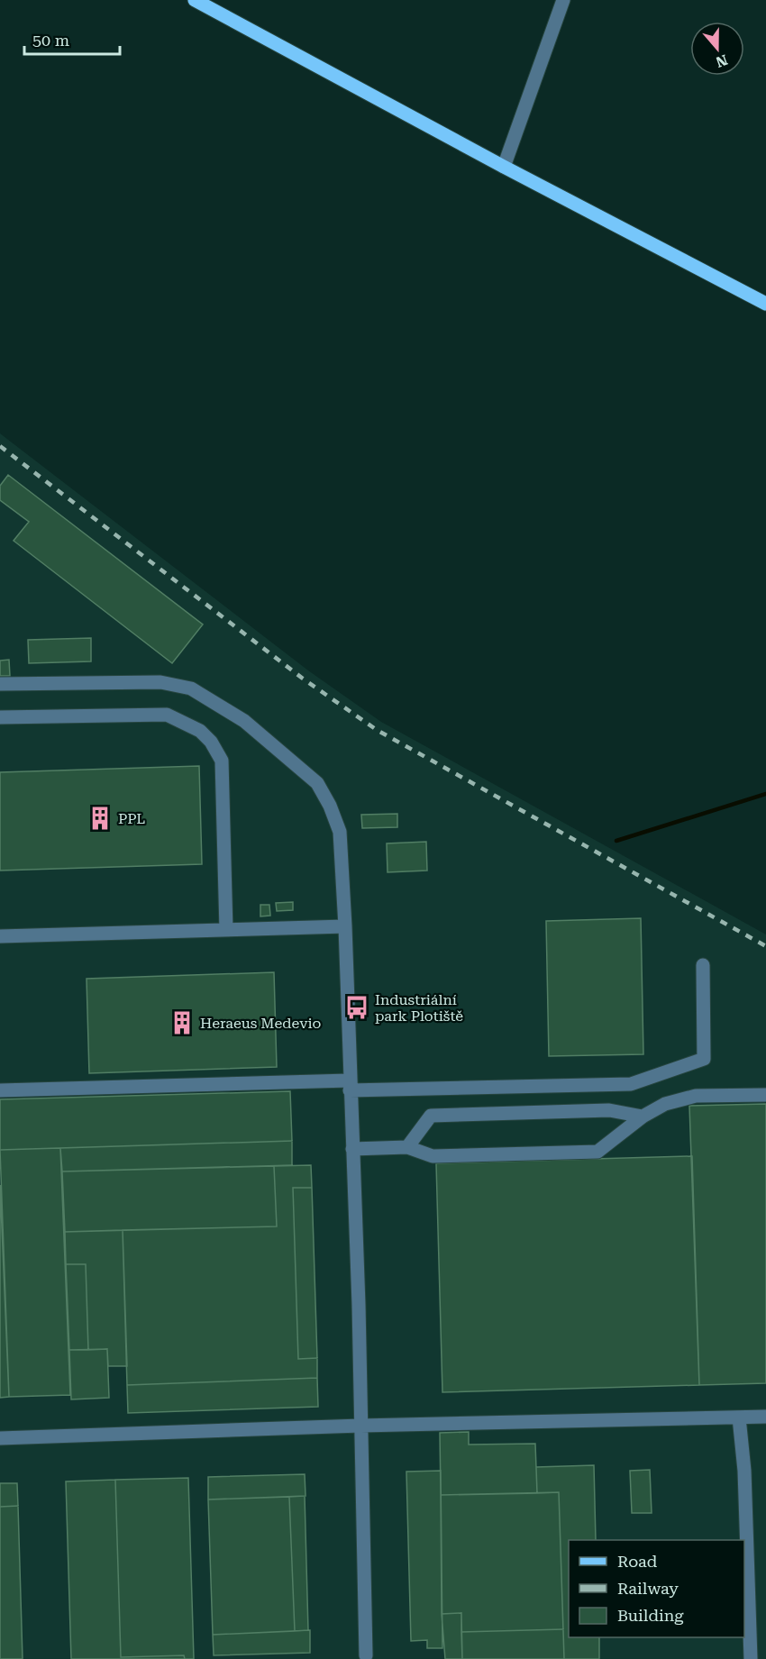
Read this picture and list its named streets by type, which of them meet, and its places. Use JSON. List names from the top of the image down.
{
  "places": {
    "building": ["PPL", "Heraeus Medevio"],
    "bus stop": ["Industriální park Plotiště"]
  },
  "legend": ["Road", "Railway", "Building"],
  "scale_bar": "50 m",
  "north": "bottom"
}
